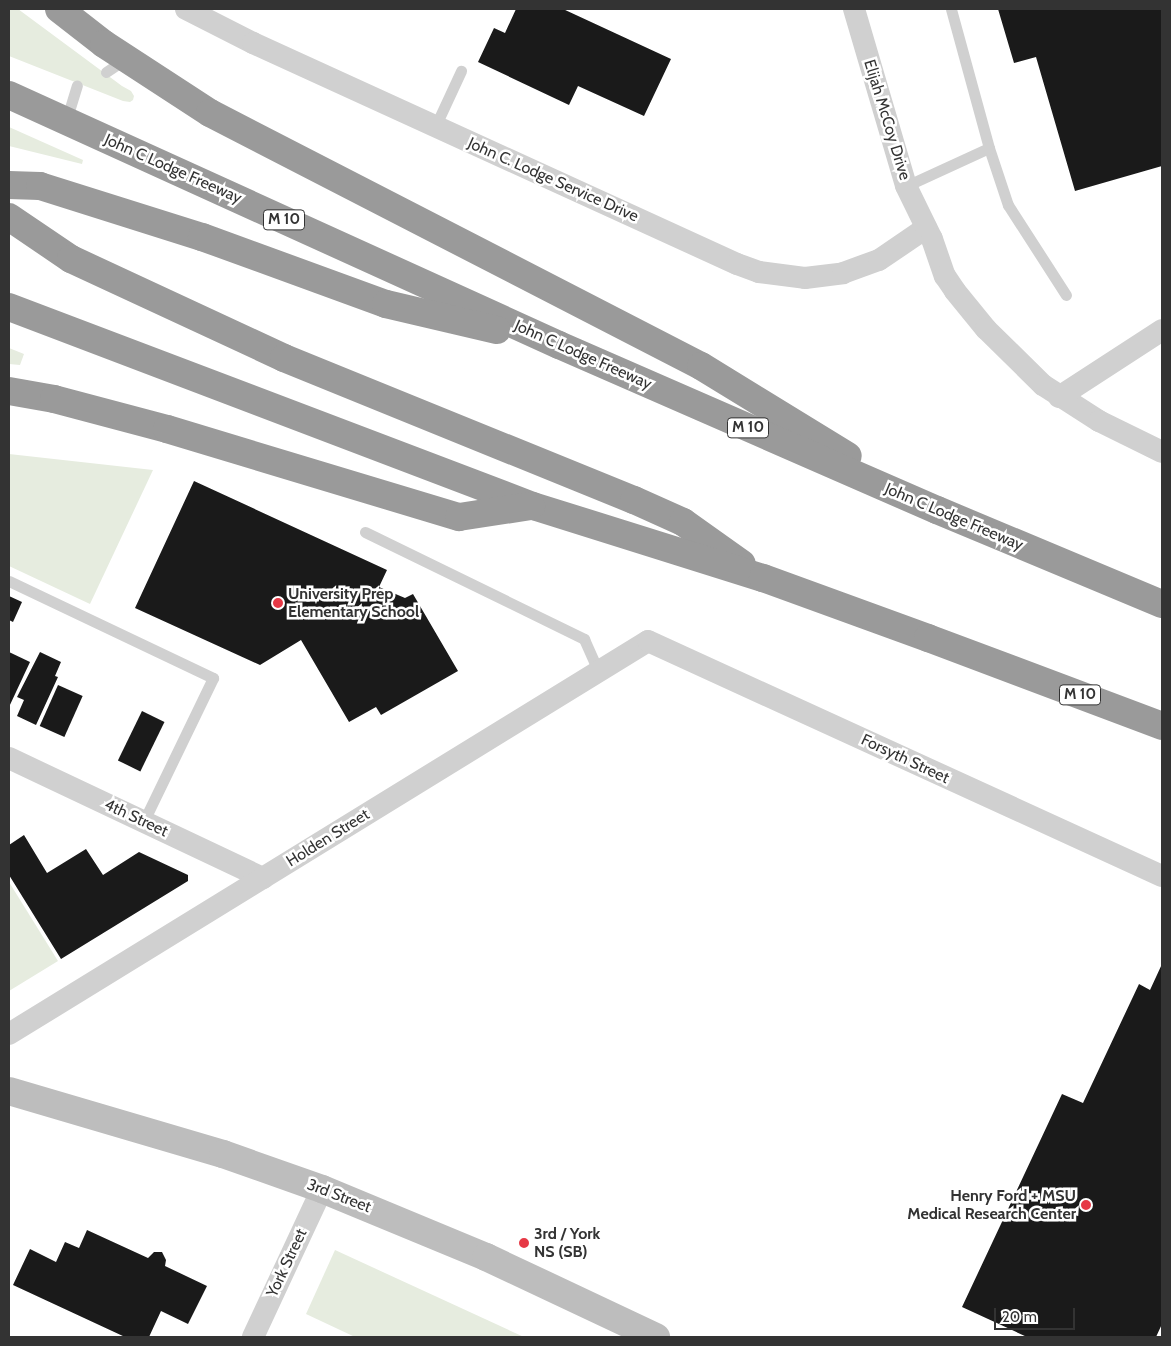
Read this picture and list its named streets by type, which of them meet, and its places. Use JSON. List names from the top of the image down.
{
  "streets": {
    "highway": ["John C Lodge Freeway", "M 10"],
    "street": [
      "Elijah McCoy Drive",
      "John C. Lodge Service Drive",
      "Forsyth Street",
      "4th Street",
      "Holden Street",
      "3rd Street",
      "York Street"
    ]
  },
  "crossings": [
    ["Elijah McCoy Drive", "John C. Lodge Service Drive"],
    ["Forsyth Street", "Holden Street"],
    ["4th Street", "Holden Street"],
    ["3rd Street", "York Street"]
  ],
  "places": ["University Prep Elementary School", "Henry Ford + MSU Medical Research Center", "3rd / York NS (SB)"],
  "scale_bar": "20 m"
}
